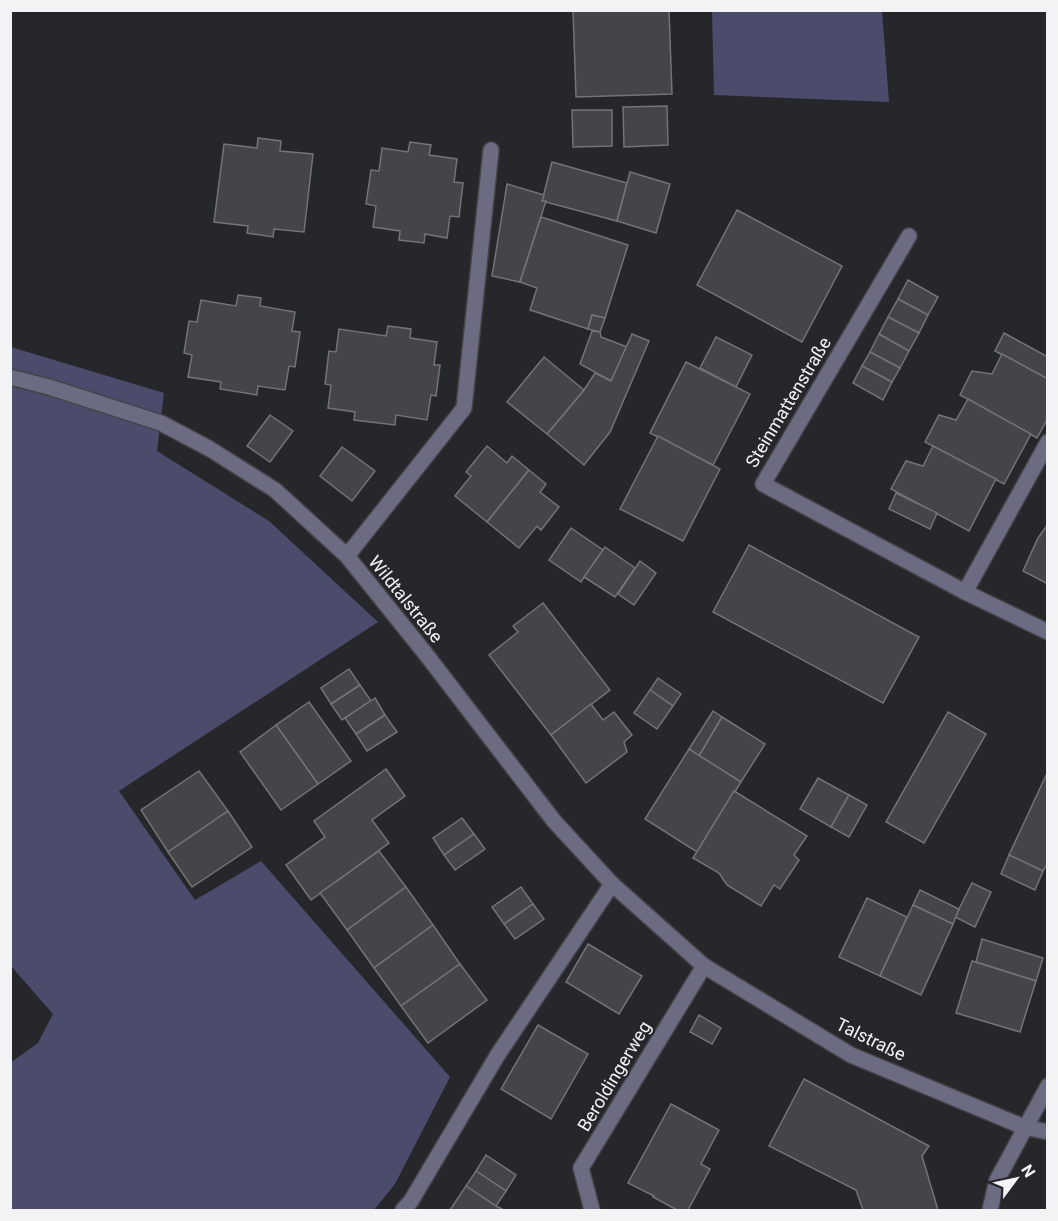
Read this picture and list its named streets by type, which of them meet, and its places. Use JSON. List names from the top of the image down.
{
  "streets": {
    "street": [
      "Steinmattenstraße",
      "Wildtalstraße",
      "Talstraße",
      "Beroldingerweg"
    ]
  },
  "crossings": [
    ["Wildtalstraße", "Talstraße"],
    ["Talstraße", "Beroldingerweg"]
  ],
  "north": "top right"
}
